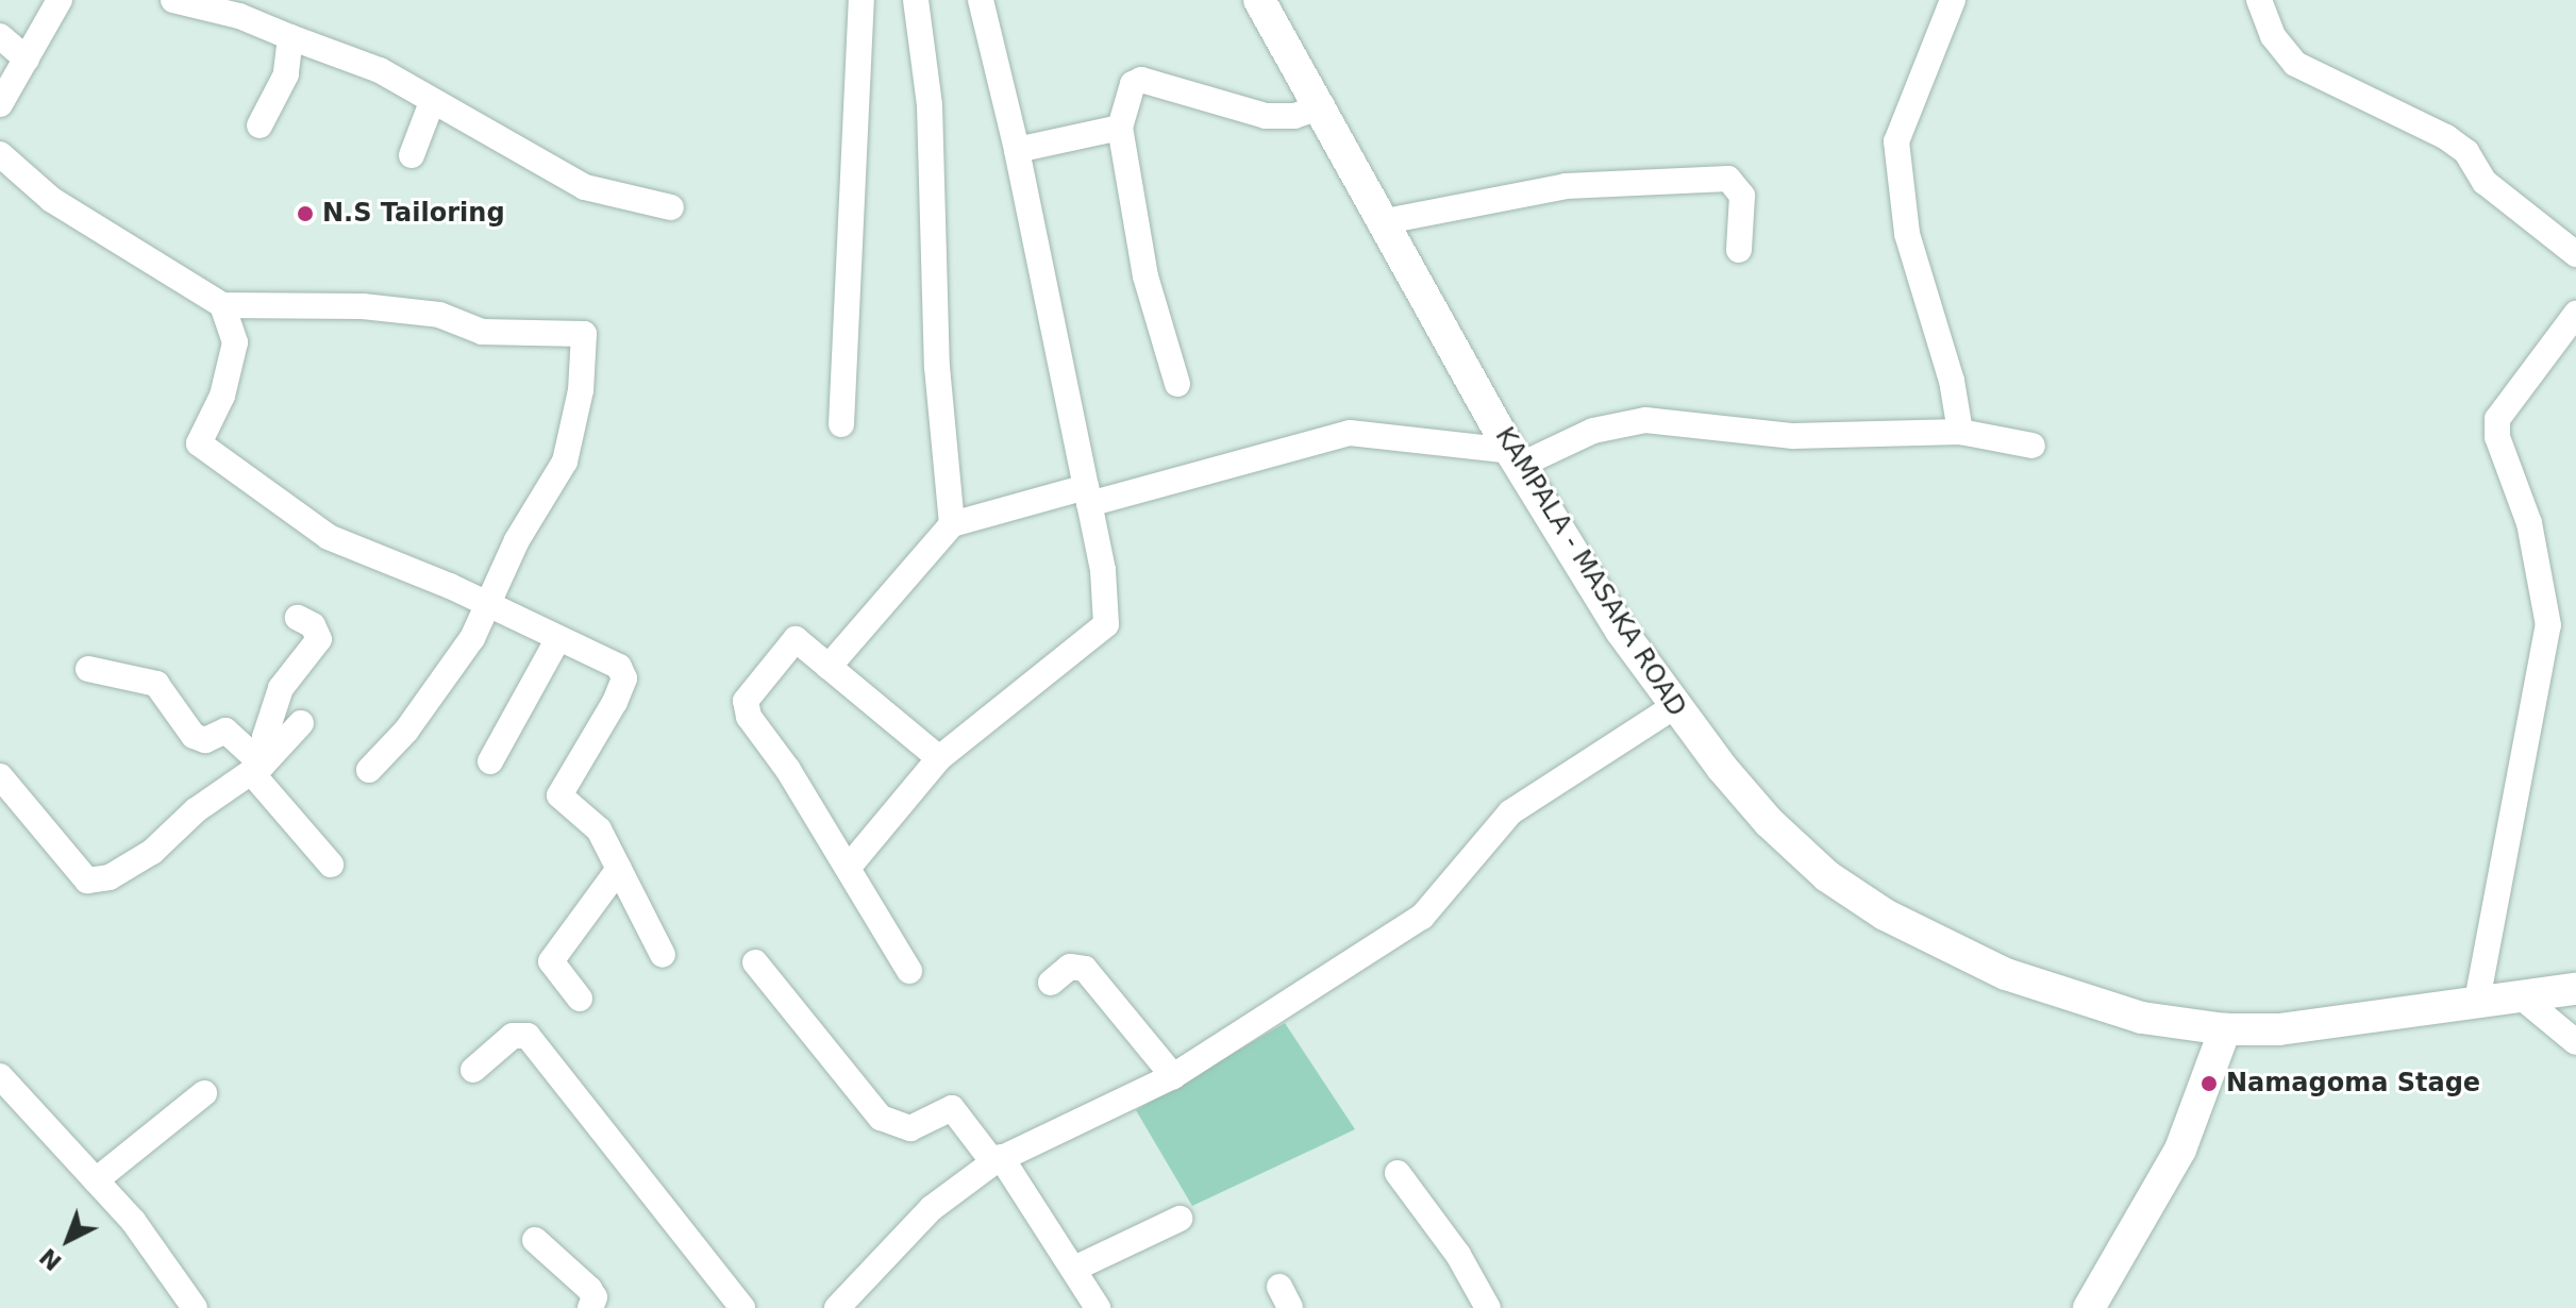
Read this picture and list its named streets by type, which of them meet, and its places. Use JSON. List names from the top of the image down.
{
  "streets": {
    "main road": ["KAMPALA - MASAKA ROAD"]
  },
  "places": ["N.S Tailoring", "Namagoma Stage"],
  "north": "bottom left"
}
